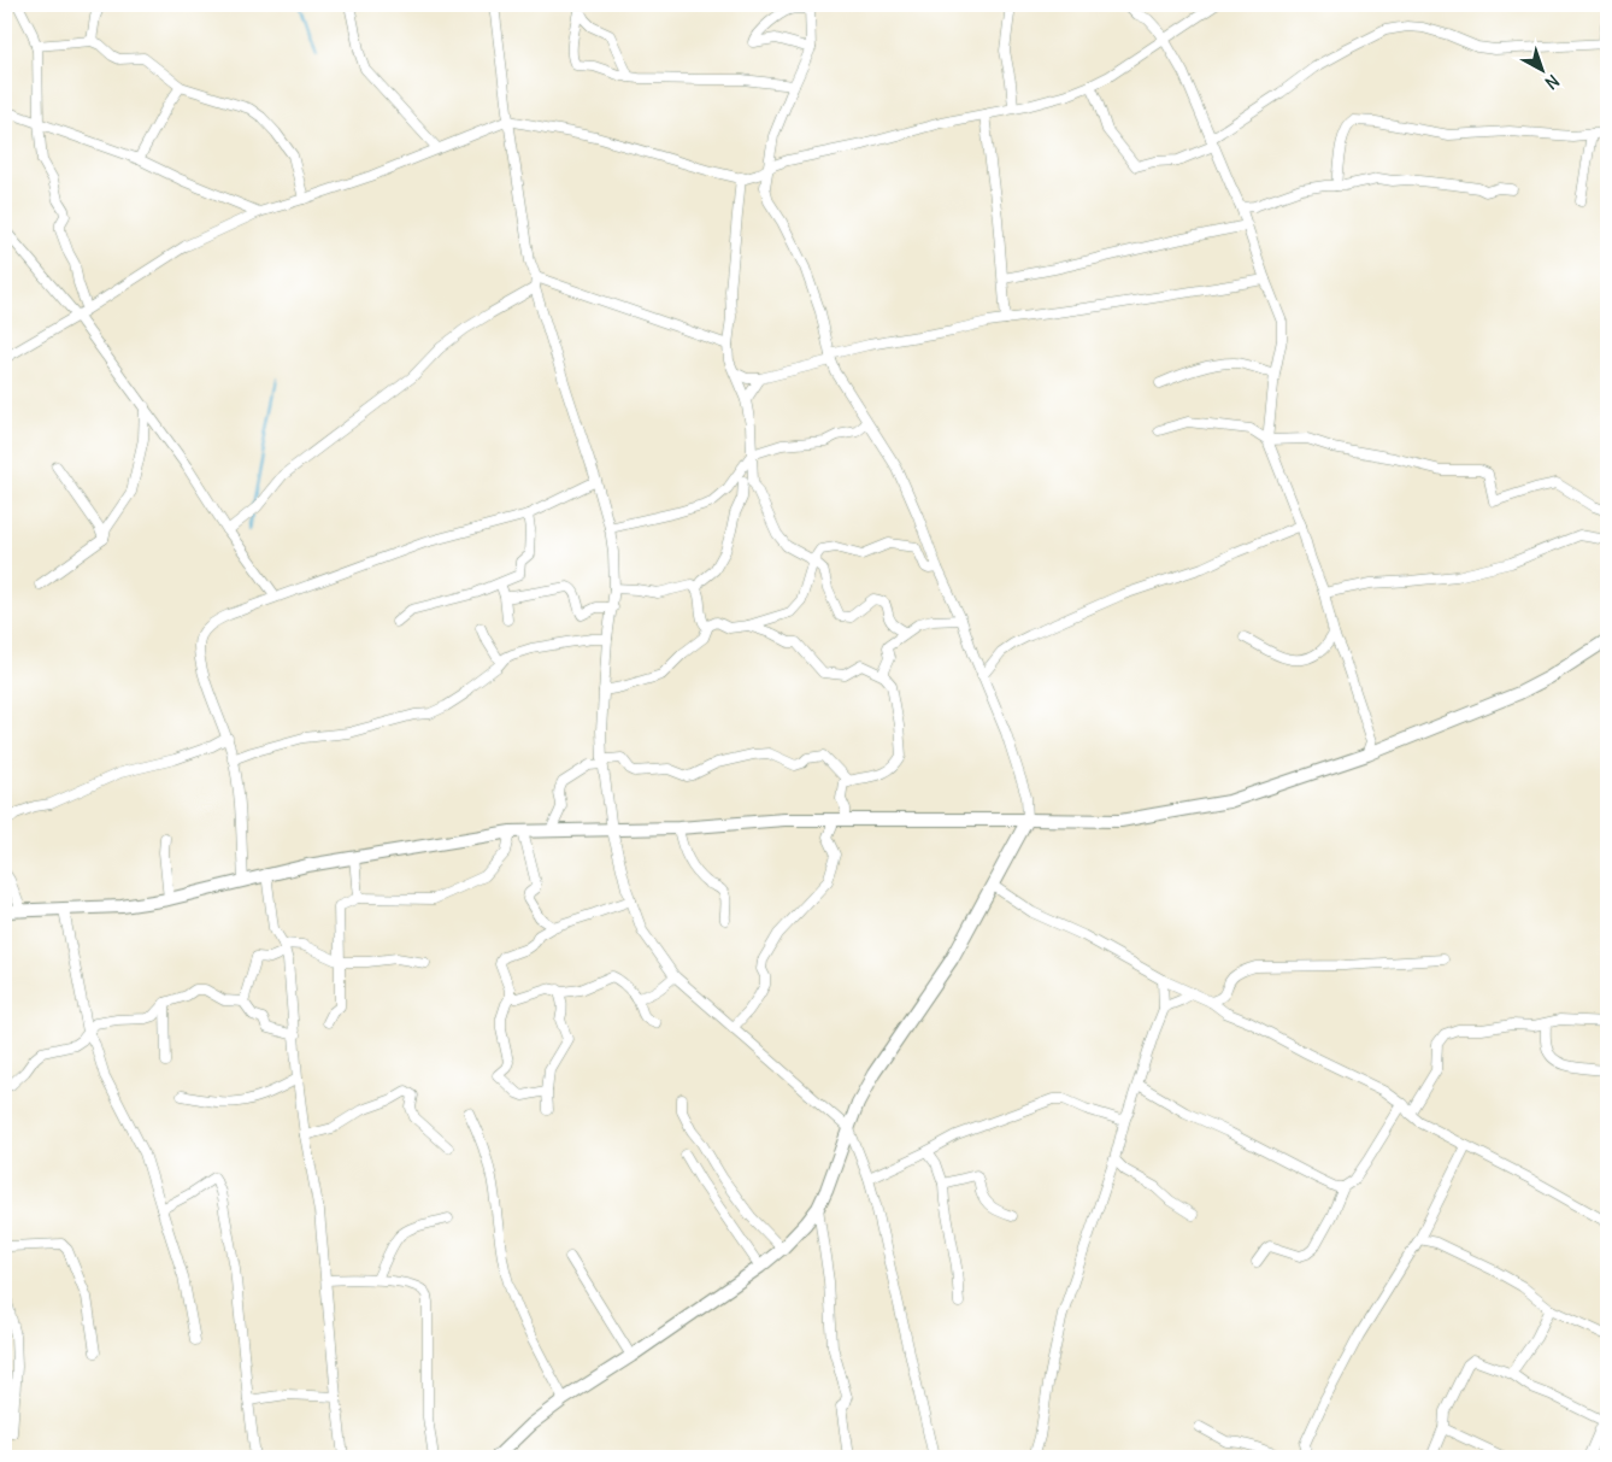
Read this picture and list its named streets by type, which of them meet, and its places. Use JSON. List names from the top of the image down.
{
  "north": "bottom right"
}
